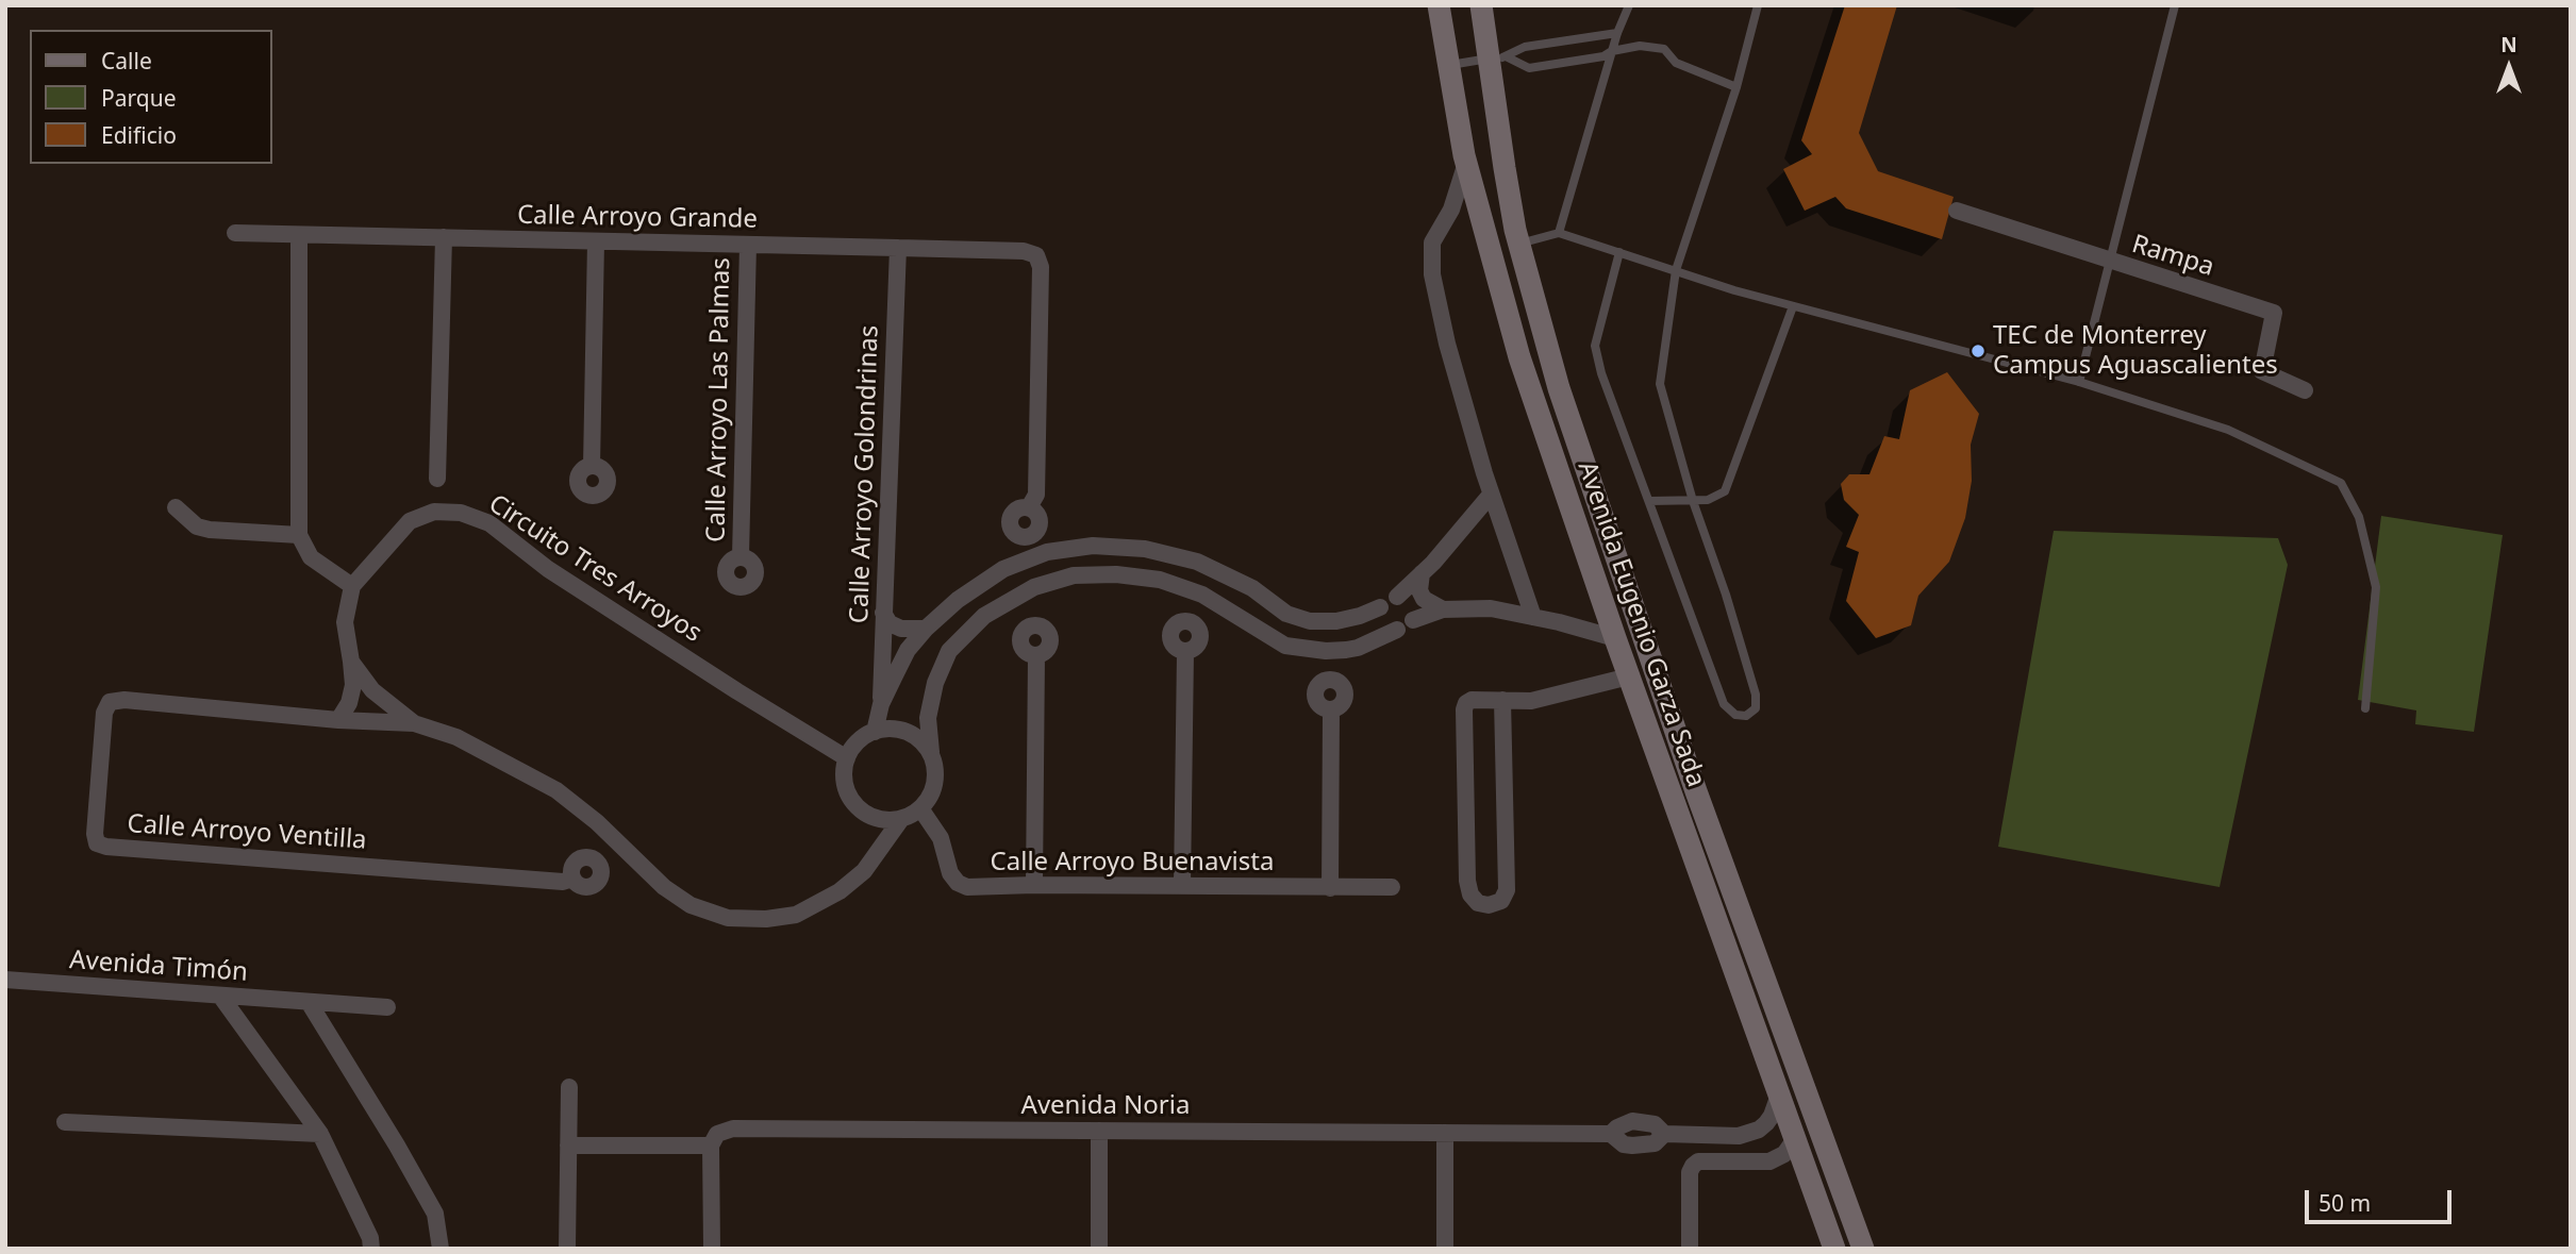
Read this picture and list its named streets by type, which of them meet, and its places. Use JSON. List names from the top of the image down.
{
  "streets": {
    "main road": ["Avenida Eugenio Garza Sada"],
    "street": [
      "Calle Arroyo Grande",
      "Rampa",
      "Calle Arroyo Las Palmas",
      "Calle Arroyo Golondrinas",
      "Circuito Tres Arroyos",
      "Calle Arroyo Ventilla",
      "Calle Arroyo Buenavista",
      "Avenida Timón",
      "Avenida Noria"
    ]
  },
  "crossings": [
    ["Calle Arroyo Grande", "Calle Arroyo Las Palmas"],
    ["Calle Arroyo Grande", "Calle Arroyo Golondrinas"],
    ["Circuito Tres Arroyos", "Calle Arroyo Buenavista"],
    ["Avenida Eugenio Garza Sada", "Avenida Noria"]
  ],
  "places": ["TEC de Monterrey Campus Aguascalientes"],
  "legend": ["Calle", "Parque", "Edificio"],
  "scale_bar": "50 m",
  "north": "top"
}
